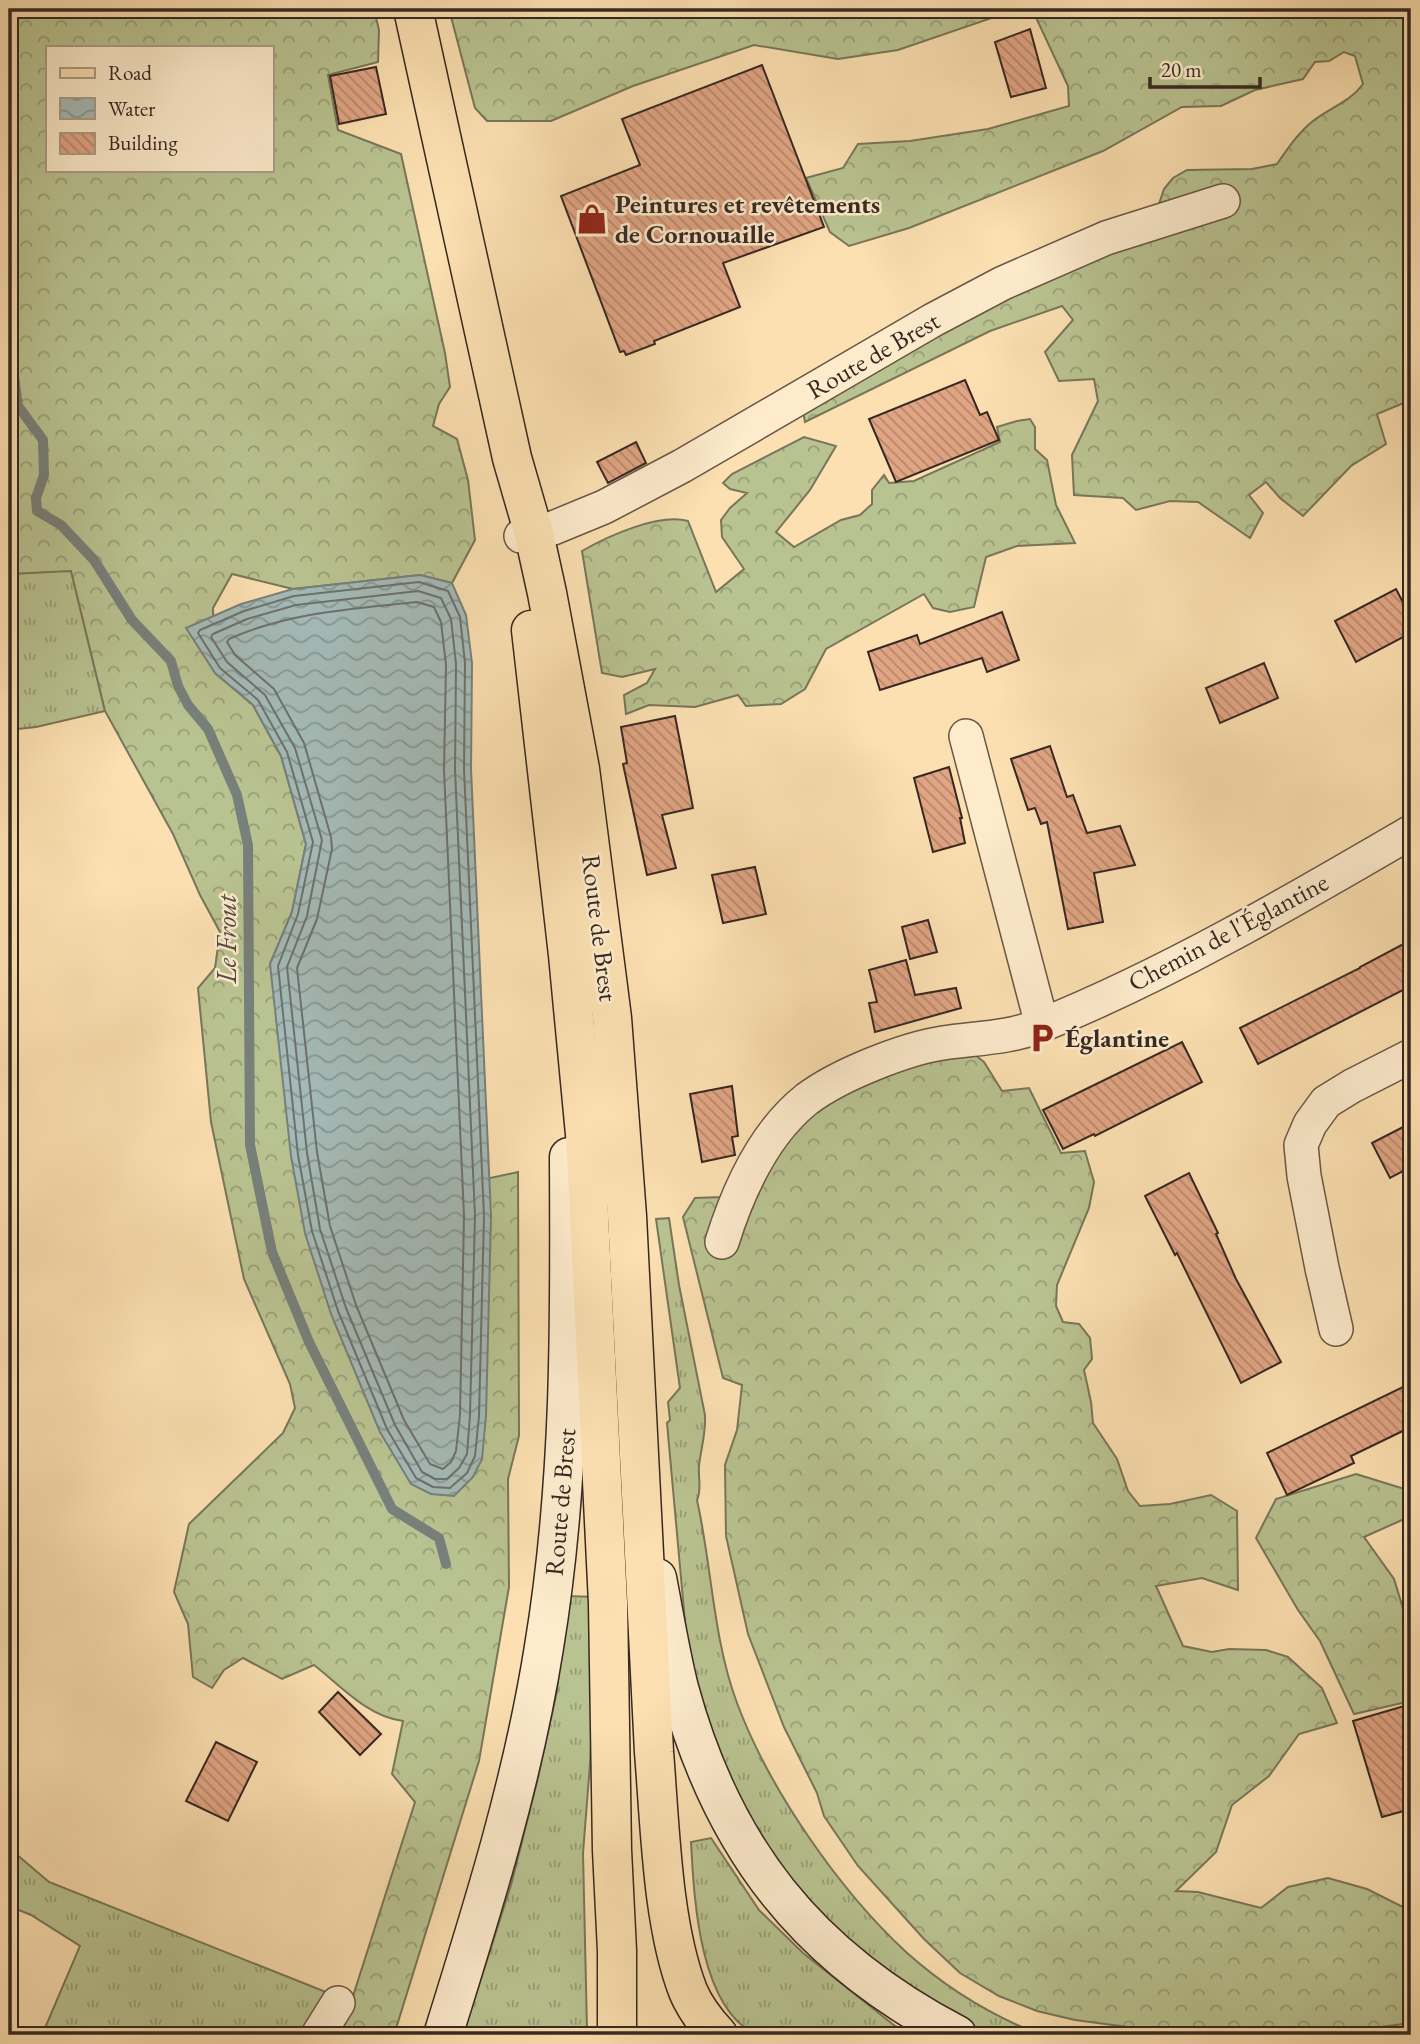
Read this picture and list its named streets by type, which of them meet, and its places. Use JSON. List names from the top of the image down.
{
  "streets": {
    "main road": ["Route de Brest"],
    "street": ["Chemin de l'Églantine"]
  },
  "water": ["Le Frout"],
  "places": {
    "shop": ["Peintures et revêtements de Cornouaille"],
    "parking": ["Églantine"]
  },
  "legend": ["Road", "Water", "Building"],
  "scale_bar": "20 m"
}
